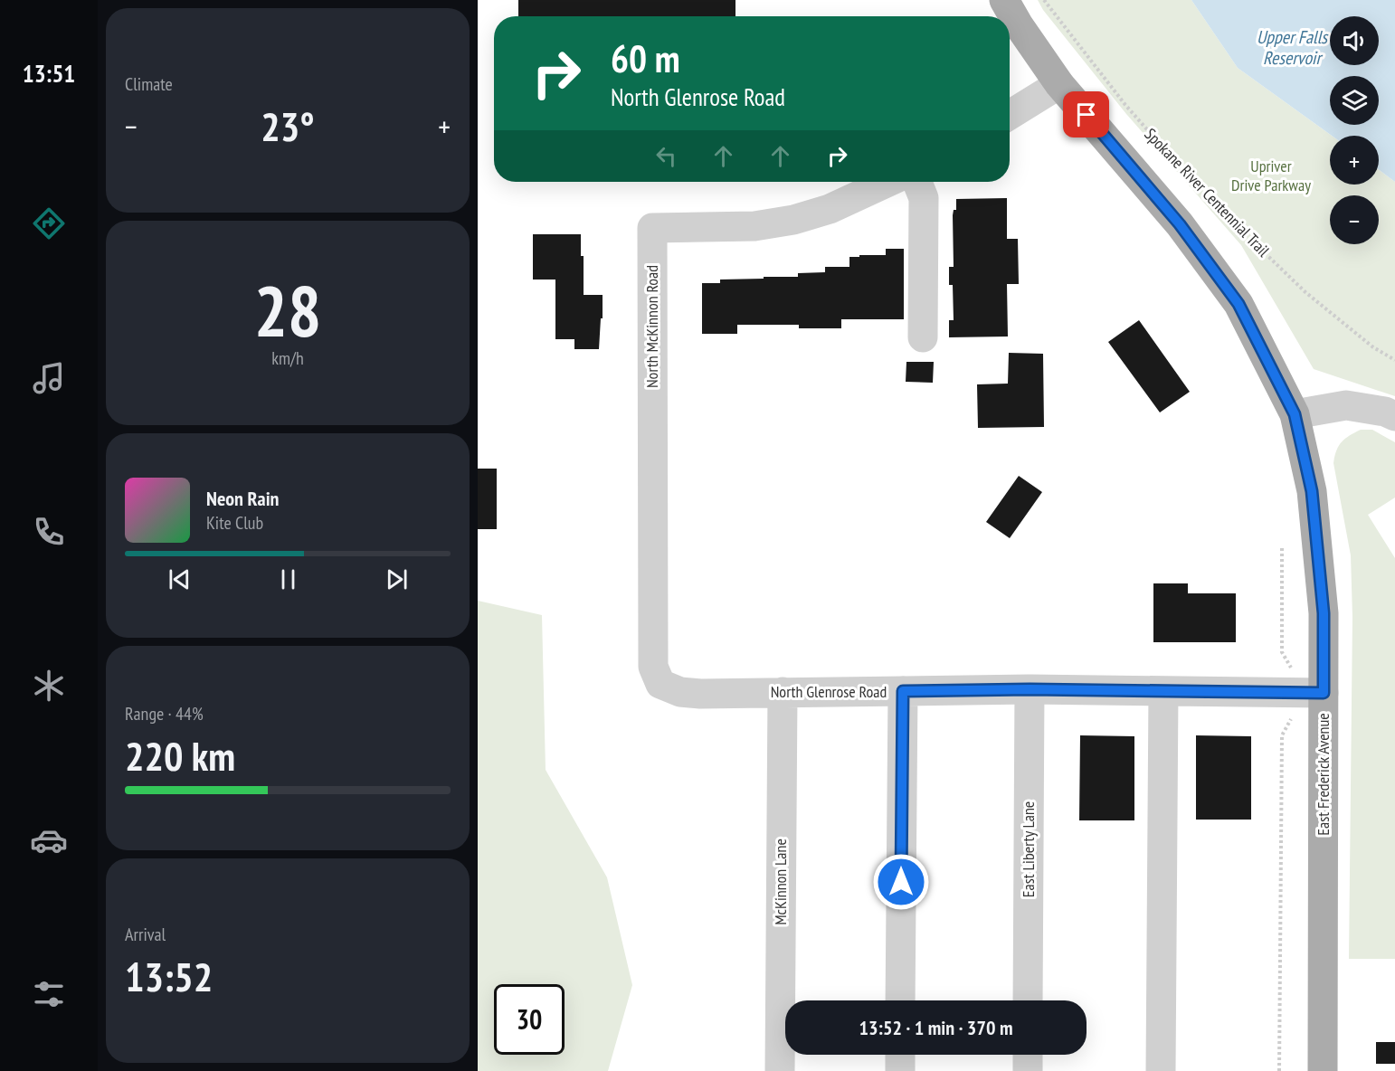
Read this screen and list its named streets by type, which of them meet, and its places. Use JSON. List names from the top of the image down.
{
  "streets": {
    "main road": ["East Frederick Avenue"],
    "street": [
      "North McKinnon Road",
      "North Glenrose Road",
      "East Liberty Lane",
      "McKinnon Lane"
    ],
    "path": ["Spokane River Centennial Trail"]
  },
  "crossings": [
    ["North McKinnon Road", "North Glenrose Road"],
    ["North Glenrose Road", "East Frederick Avenue"],
    ["North Glenrose Road", "East Liberty Lane"],
    ["North Glenrose Road", "McKinnon Lane"]
  ],
  "water": ["Upper Falls Reservoir"],
  "parks": ["Upriver Drive Parkway"],
  "page": {
    "tabs": "13:51",
    "tile": [
      "Climate",
      ["28", "km/h"],
      ["Range · 44%", "220 km"],
      ["Arrival", "13:52"]
    ],
    "map_buttons": ["+", "−"],
    "turn": ["60 m", "North Glenrose Road"],
    "heat": ["−", "23°", "+"],
    "song": ["Neon Rain", "Kite Club"],
    "limit": "30",
    "trip": "13:52 · 1 min · 370 m"
  }
}
